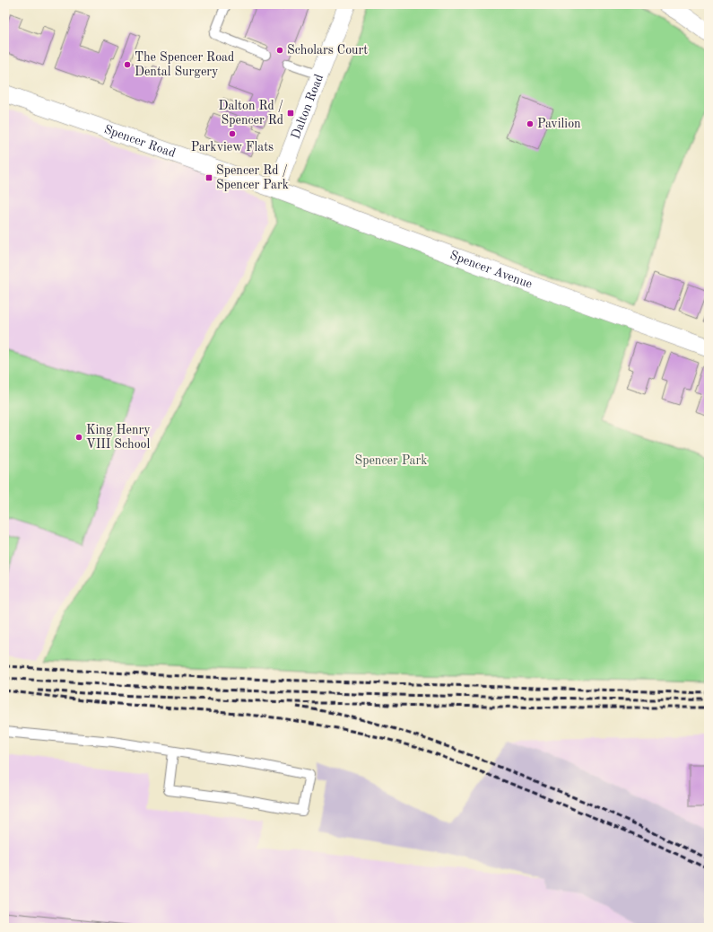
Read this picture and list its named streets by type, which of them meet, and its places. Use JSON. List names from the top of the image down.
{
  "streets": {
    "street": ["Dalton Road", "Spencer Road", "Spencer Avenue"]
  },
  "crossings": [
    ["Dalton Road", "Spencer Road"],
    ["Dalton Road", "Spencer Avenue"],
    ["Spencer Road", "Spencer Avenue"]
  ],
  "parks": ["Spencer Park"],
  "places": {
    "other": [
      "Scholars Court",
      "The Spencer Road Dental Surgery",
      "Pavilion",
      "Parkview Flats",
      "King Henry VIII School"
    ],
    "transit": ["Dalton Rd / Spencer Rd", "Spencer Rd / Spencer Park"]
  }
}
